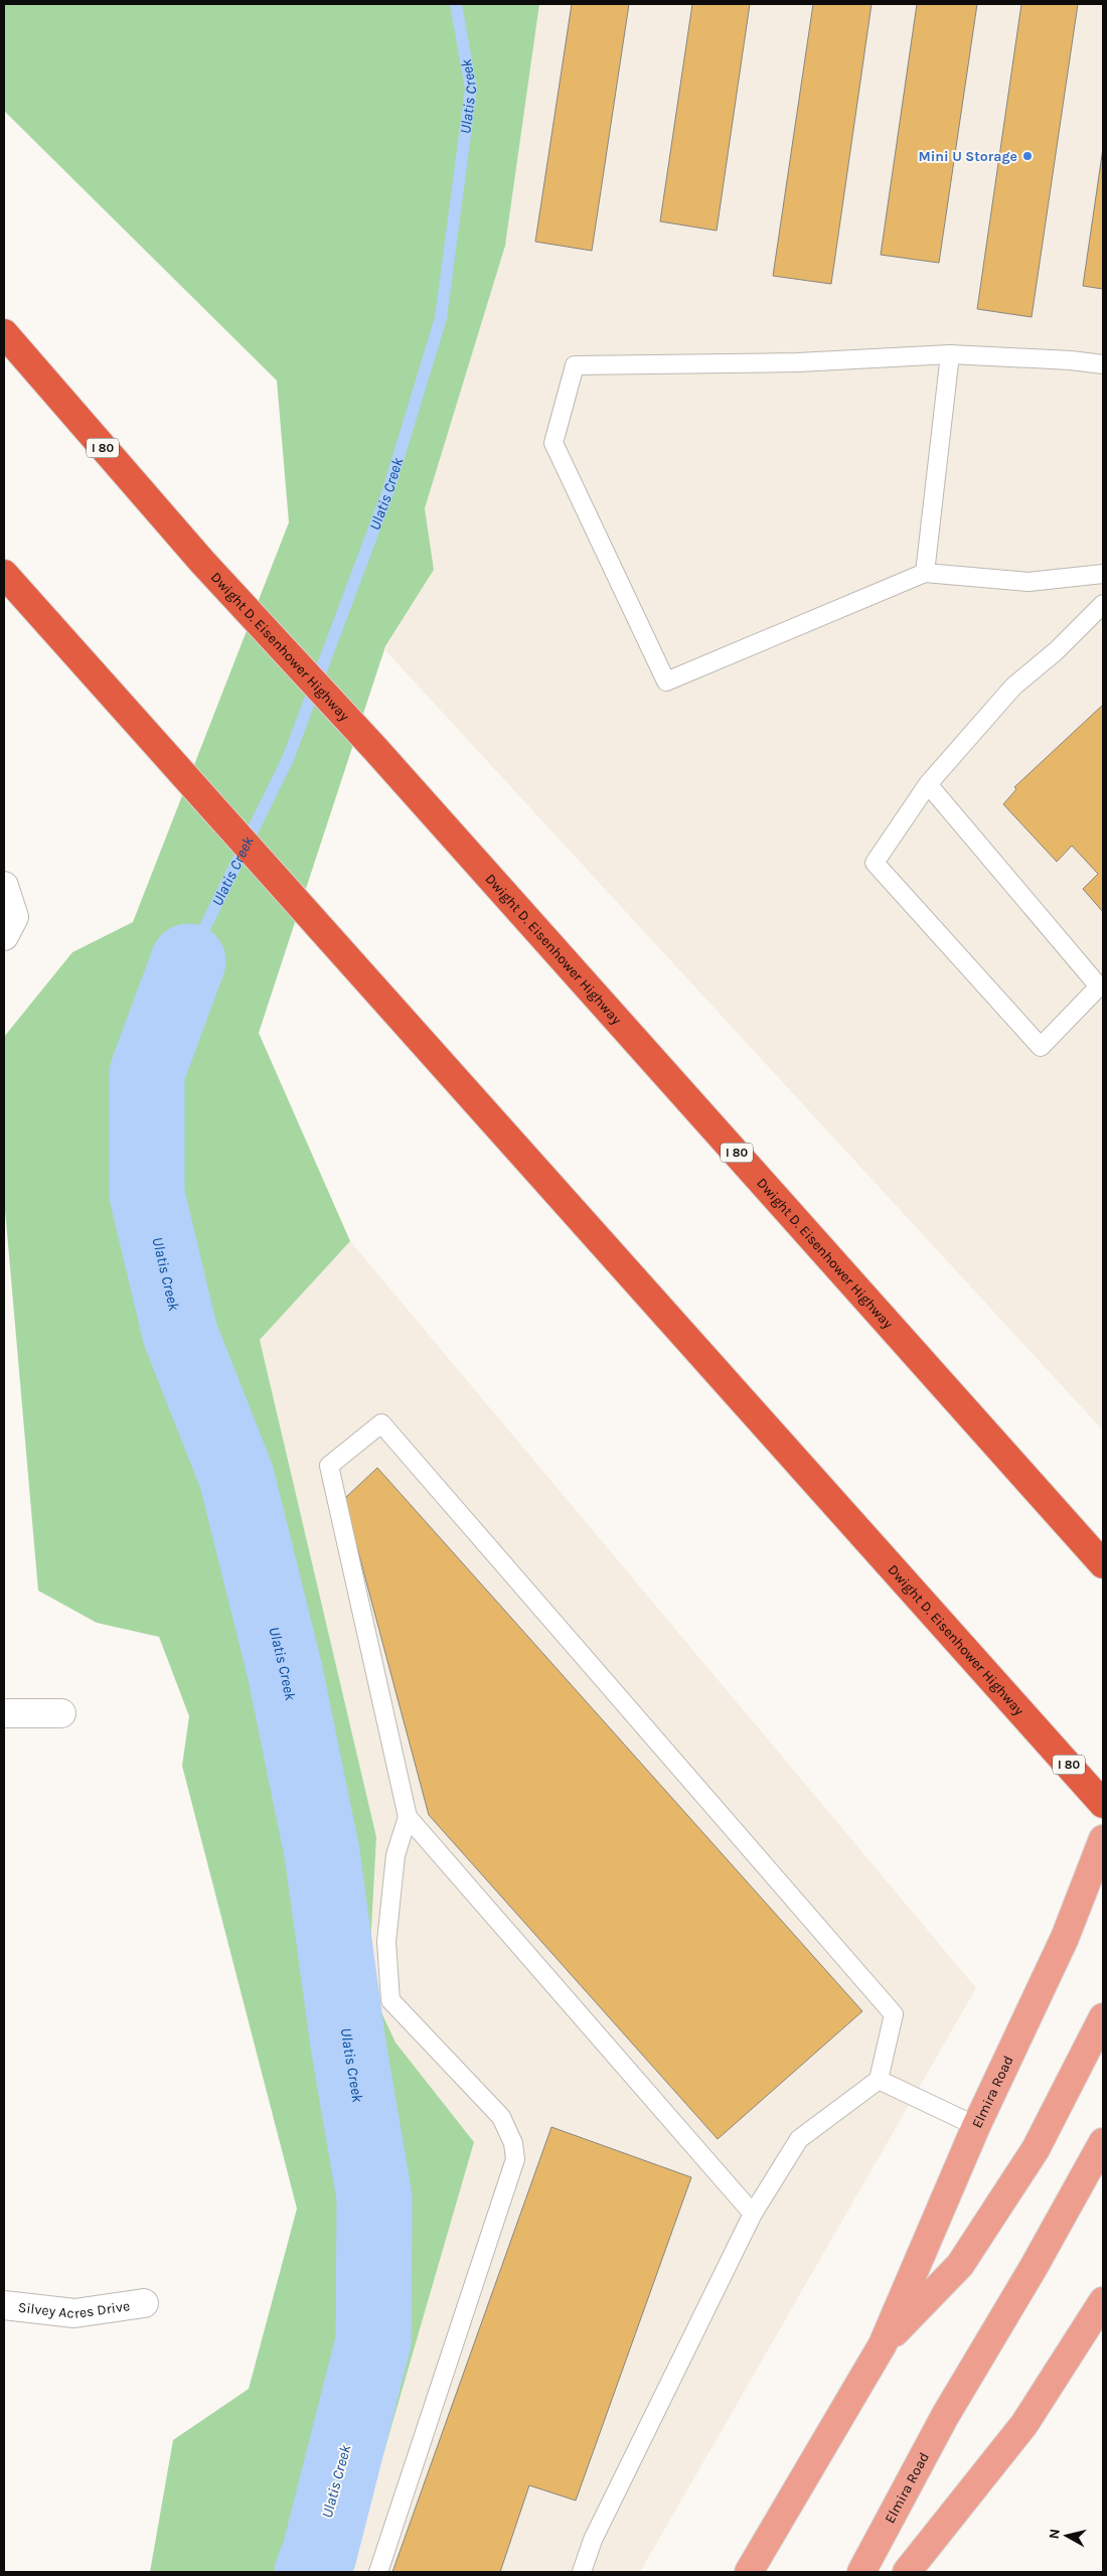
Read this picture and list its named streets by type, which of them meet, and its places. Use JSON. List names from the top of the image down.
{
  "streets": {
    "highway": ["I 80", "Dwight D. Eisenhower Highway"],
    "main road": ["Elmira Road"],
    "street": ["Silvey Acres Drive"]
  },
  "water": ["Ulatis Creek"],
  "places": ["Mini U Storage"],
  "north": "left"
}
